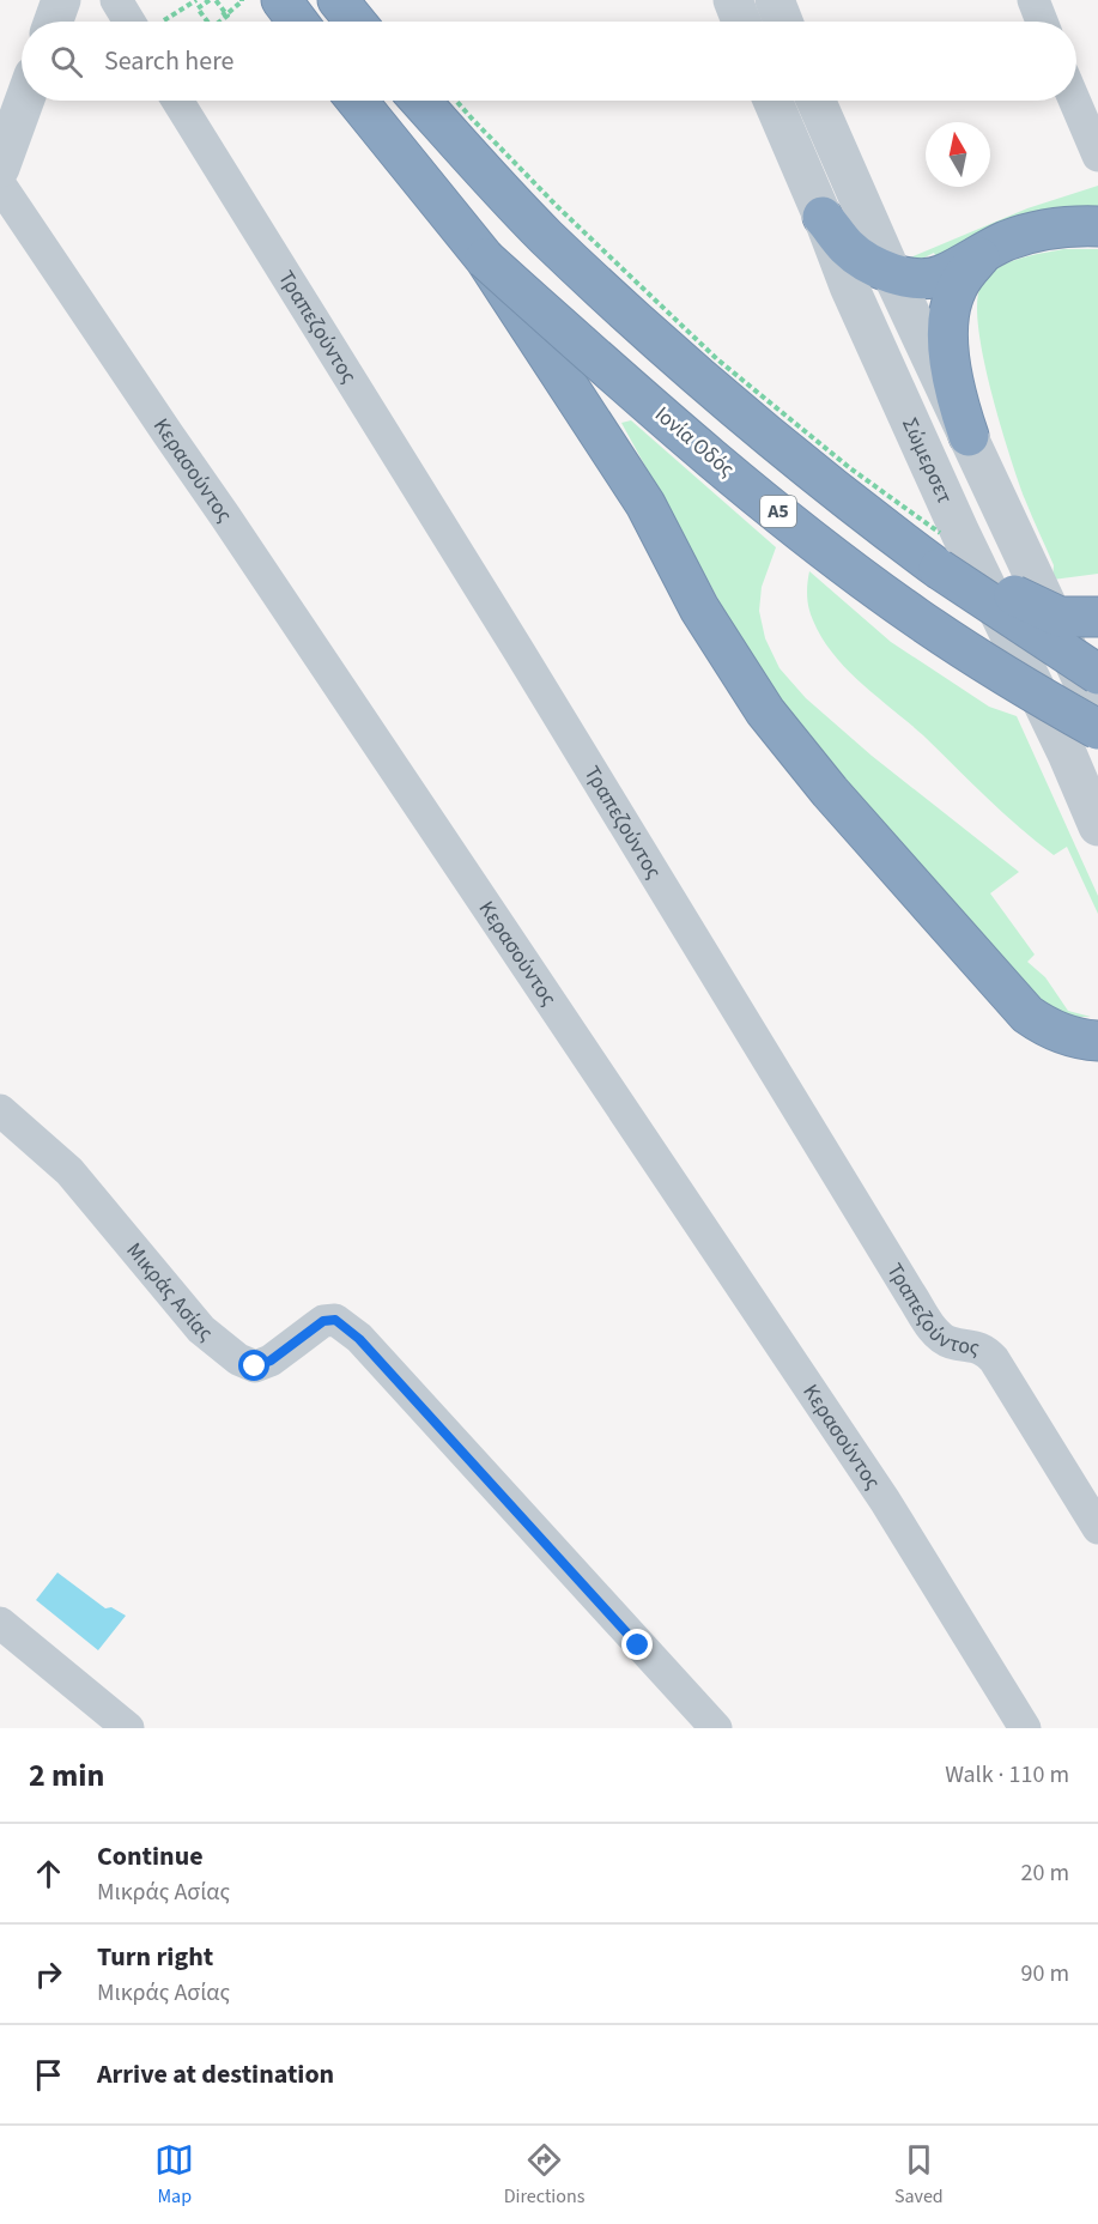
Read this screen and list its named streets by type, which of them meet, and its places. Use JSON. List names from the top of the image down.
{
  "streets": {
    "highway": ["Ιονία Οδός", "Α5"],
    "street": [
      "Τραπεζούντος",
      "Σώμερσετ",
      "Κερασούντος",
      "Μικράς Ασίας"
    ]
  },
  "north": "top",
  "page": {
    "search": "Search here",
    "heading": ["2 min", "Walk · 110 m"],
    "list": [
      ["Continue", "Μικράς Ασίας", "20 m"],
      ["Turn right", "Μικράς Ασίας", "90 m"],
      "Arrive at destination"
    ],
    "nav": ["Map", "Directions", "Saved"]
  }
}
